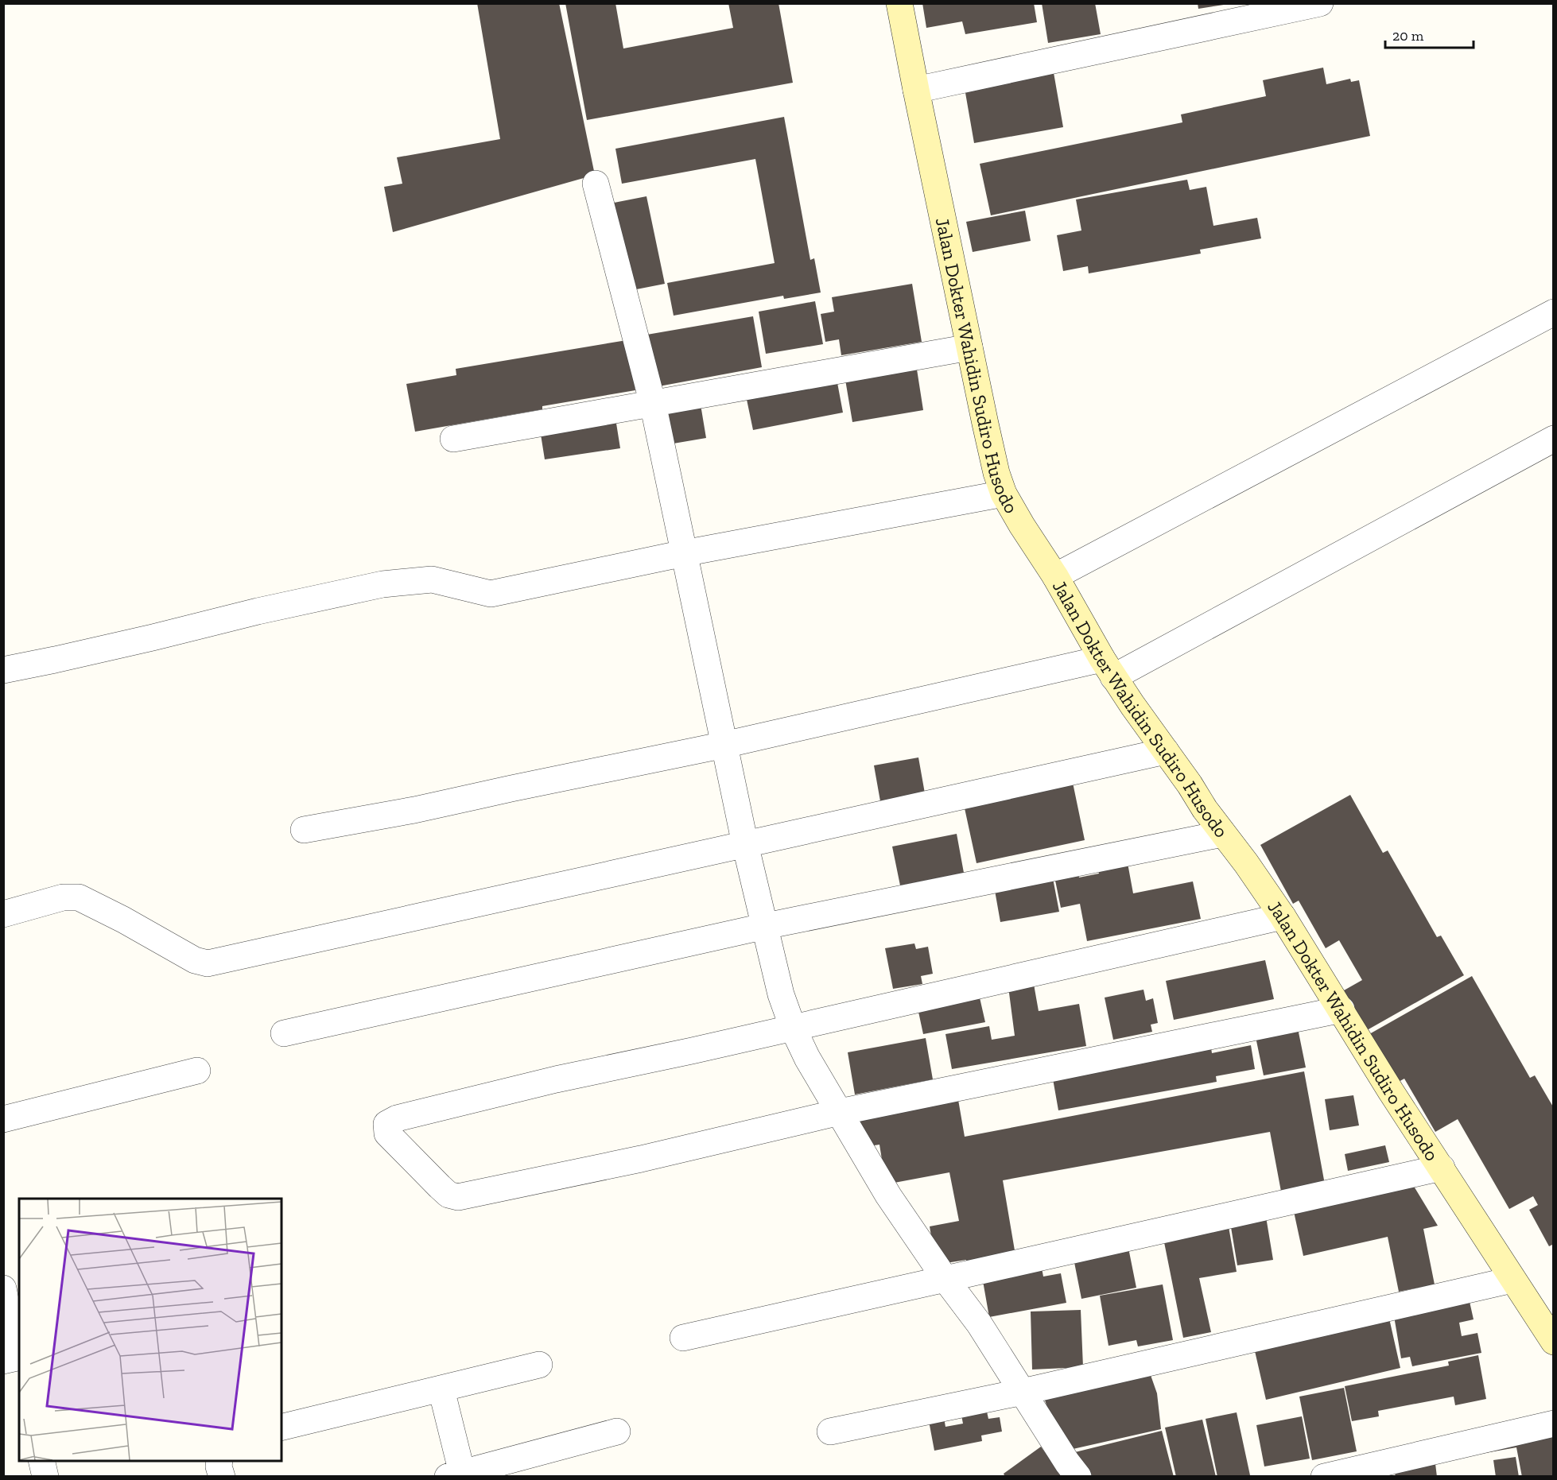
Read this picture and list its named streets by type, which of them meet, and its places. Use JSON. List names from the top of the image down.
{
  "streets": {
    "main road": ["Jalan Dokter Wahidin Sudiro Husodo"]
  },
  "scale_bar": "20 m"
}
